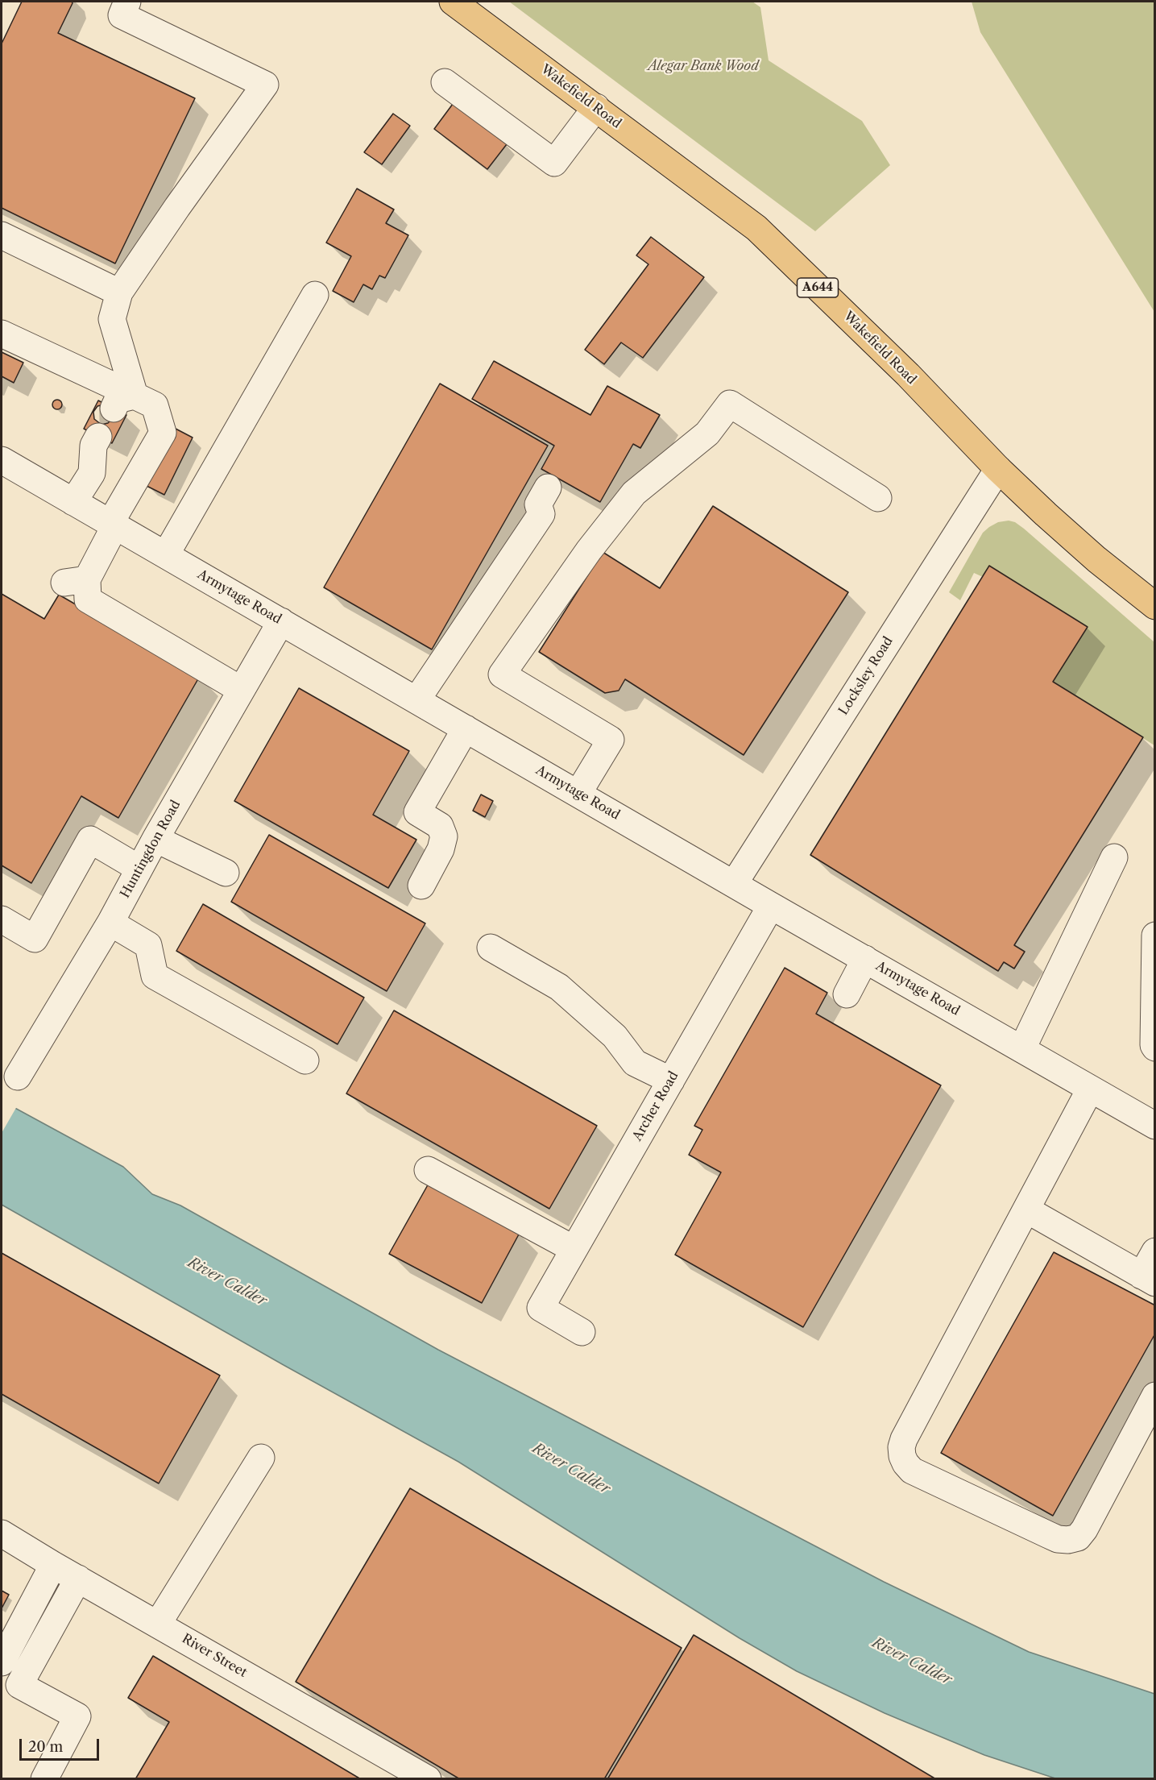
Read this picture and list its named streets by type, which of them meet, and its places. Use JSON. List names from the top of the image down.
{
  "streets": {
    "main road": ["Wakefield Road", "A644"],
    "street": [
      "Armytage Road",
      "Locksley Road",
      "Huntingdon Road",
      "Archer Road",
      "River Street"
    ]
  },
  "crossings": [
    ["Wakefield Road", "Locksley Road"],
    ["Armytage Road", "Locksley Road"],
    ["Armytage Road", "Huntingdon Road"],
    ["Armytage Road", "Archer Road"]
  ],
  "water": ["River Calder"],
  "parks": ["Alegar Bank Wood"],
  "scale_bar": "20 m"
}
